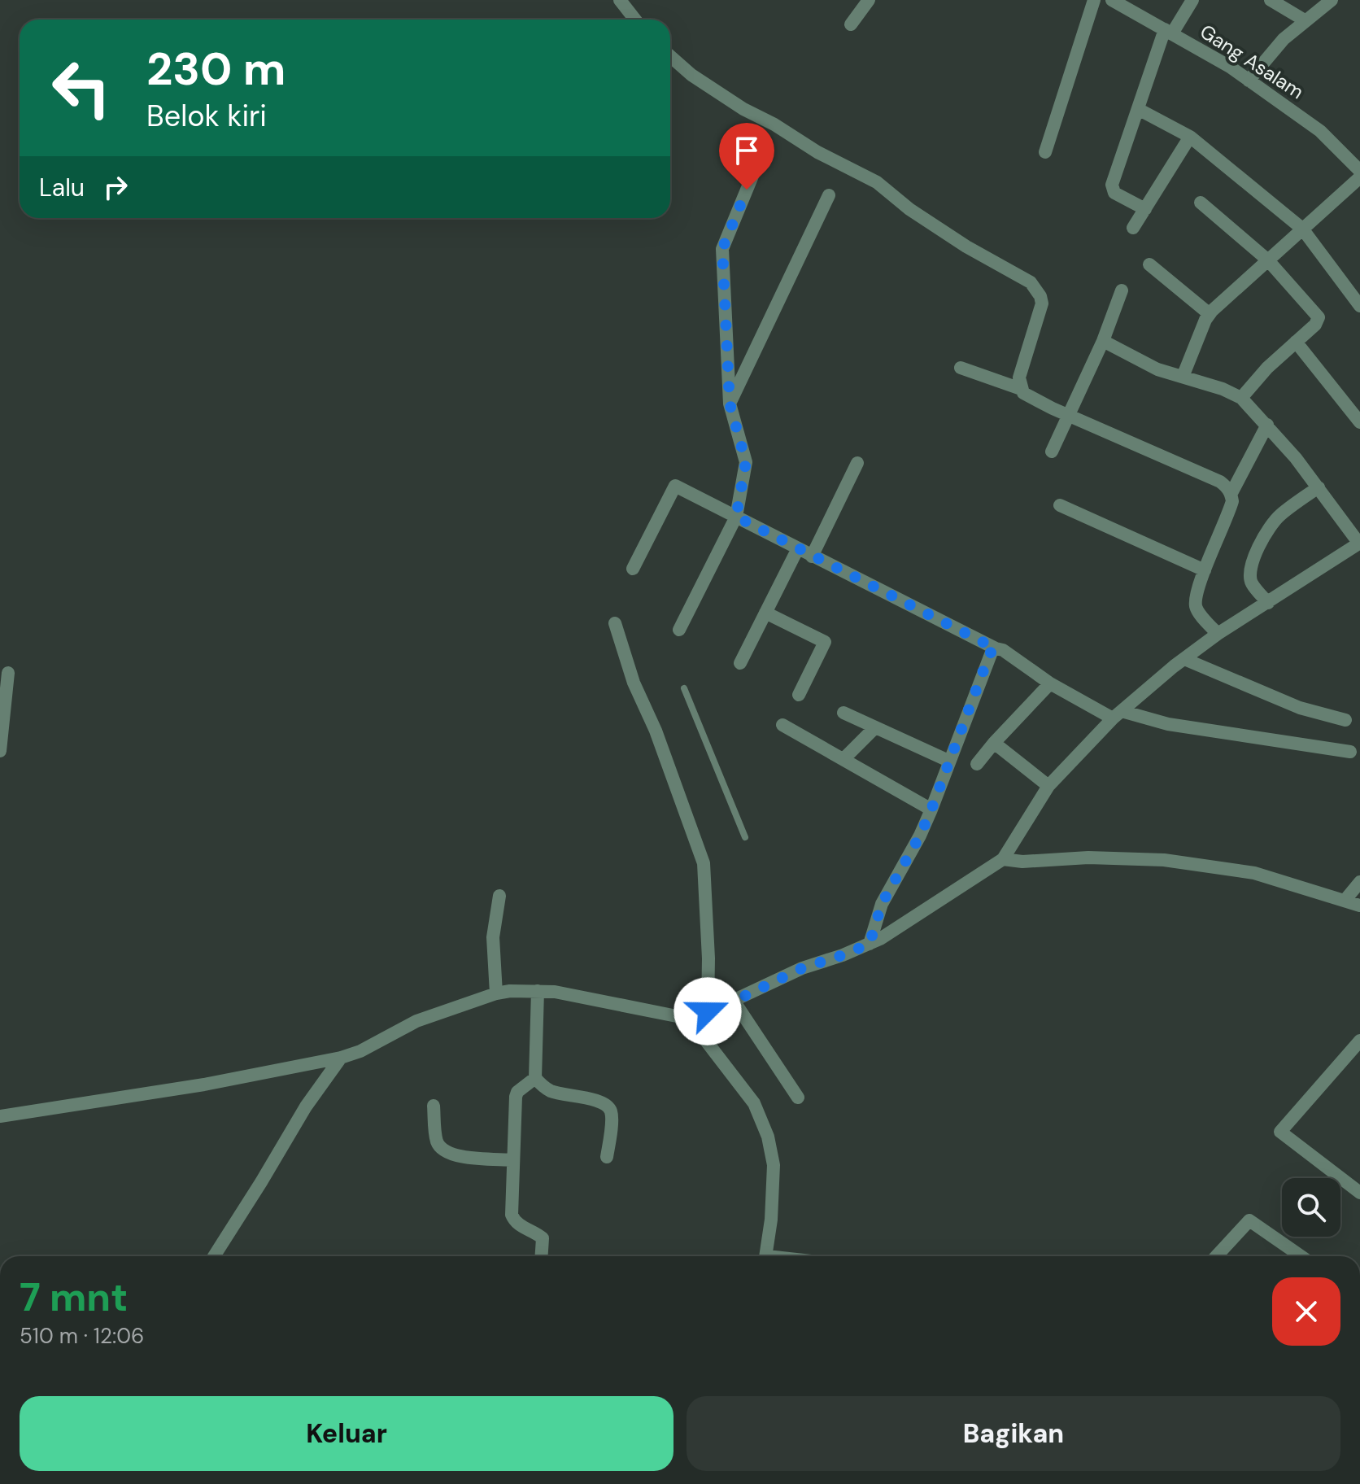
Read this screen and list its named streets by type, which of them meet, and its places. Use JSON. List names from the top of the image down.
{
  "streets": {
    "street": ["Gang Asalam"]
  },
  "page": {
    "turn": ["230 m", "Belok kiri"],
    "then": "Lalu",
    "heading": ["7 mnt", "510 m · 12:06"],
    "buttons": ["Keluar", "Bagikan"]
  }
}
